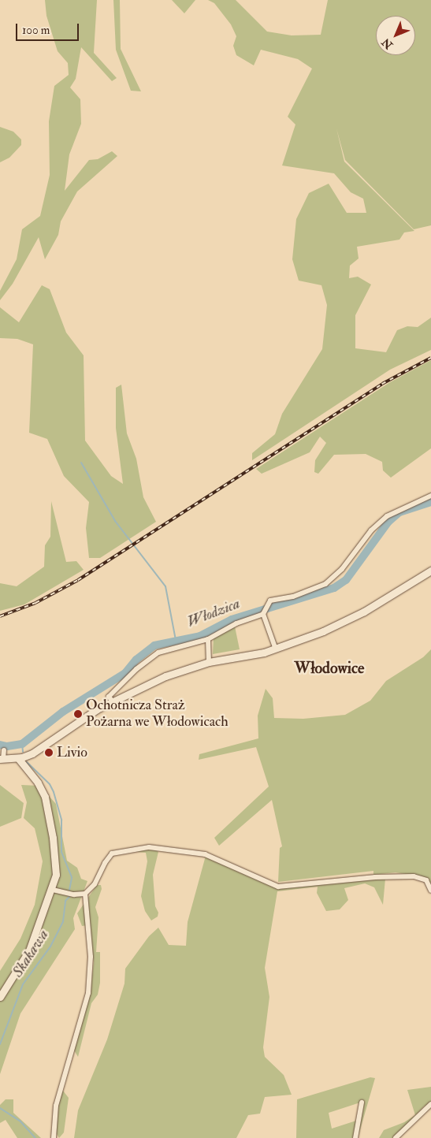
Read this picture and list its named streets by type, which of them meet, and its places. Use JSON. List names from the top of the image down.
{
  "districts": ["Włodowice"],
  "water": ["Włodzica", "Skakawa"],
  "places": ["Ochotnicza Straż Pożarna we Włodowicach", "Livio"],
  "scale_bar": "100 m",
  "north": "bottom left"
}
